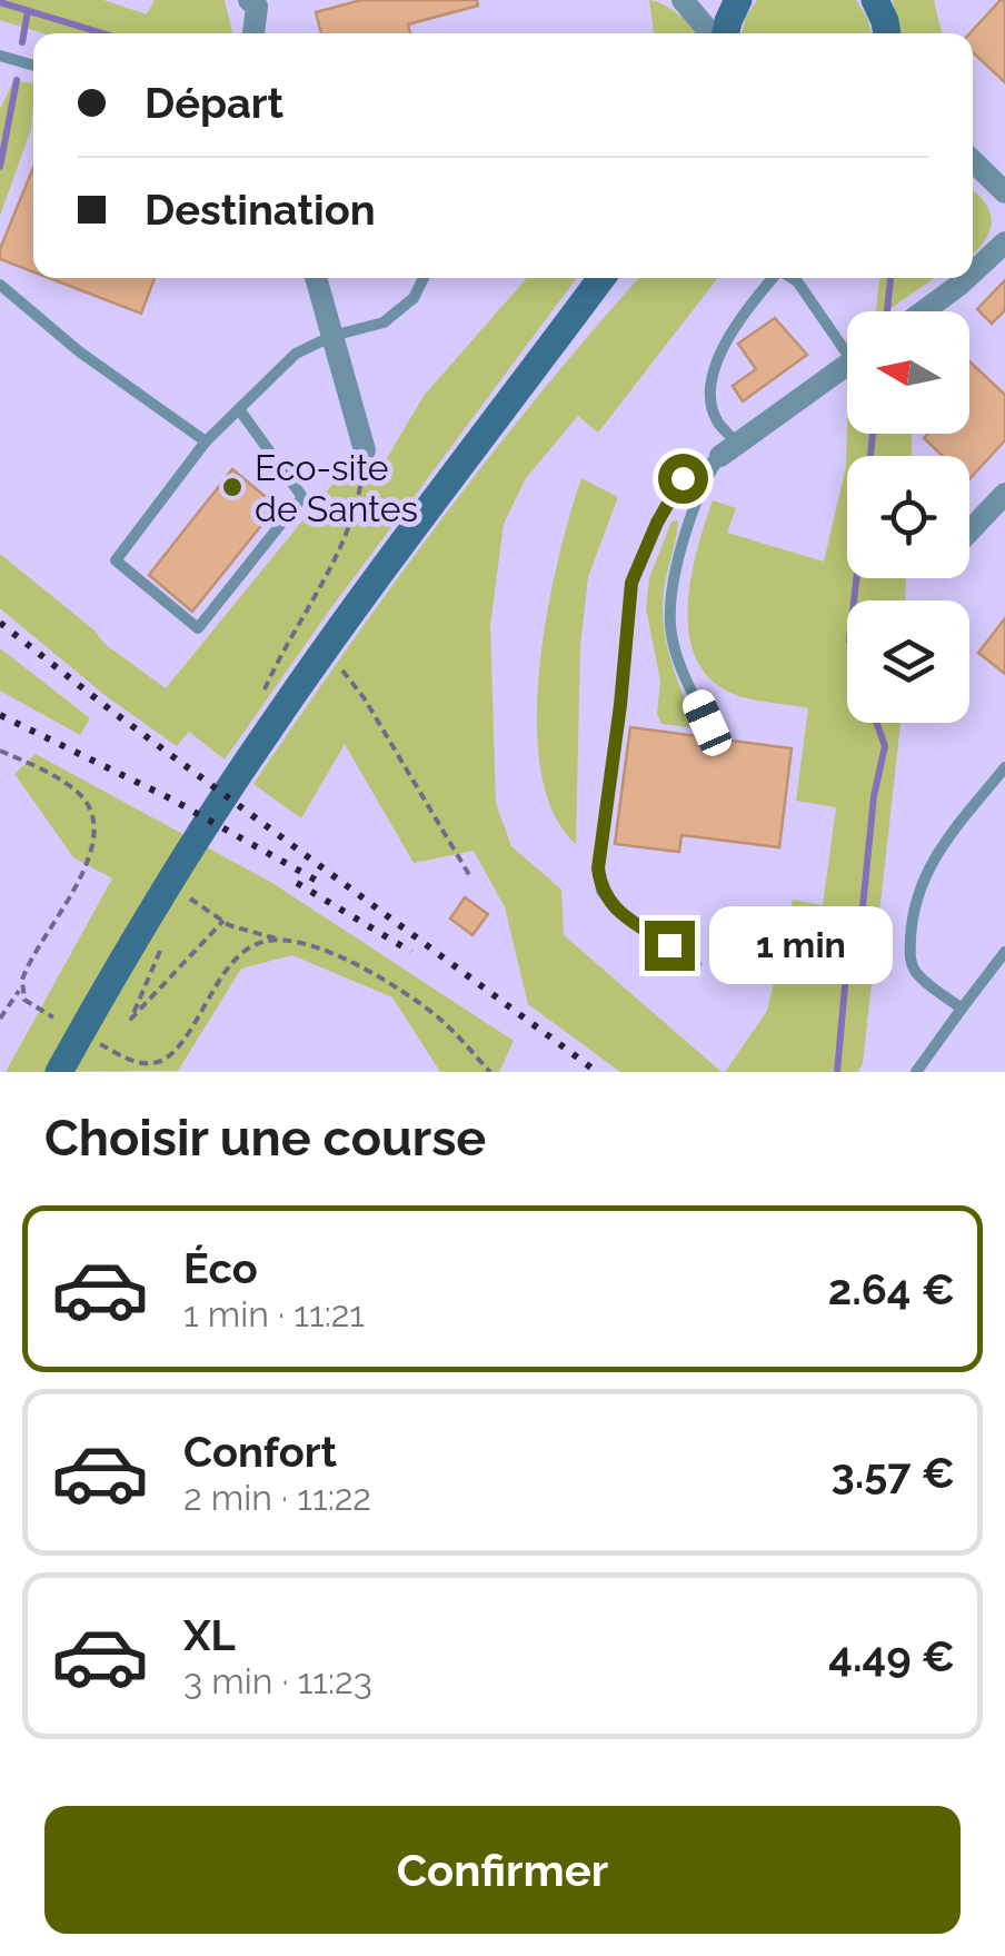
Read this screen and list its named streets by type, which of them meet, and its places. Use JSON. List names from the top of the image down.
{
  "places": ["Eco-site de Santes"],
  "north": "left",
  "page": {
    "banner": ["Départ", "Destination"],
    "bubble": "1 min",
    "heading": "Choisir une course",
    "list": [
      {
        "name": "Éco",
        "note": "1 min · 11:21",
        "value": "2.64 €"
      },
      {
        "name": "Confort",
        "note": "2 min · 11:22",
        "value": "3.57 €"
      },
      {
        "name": "XL",
        "note": "3 min · 11:23",
        "value": "4.49 €"
      }
    ],
    "buttons": "Confirmer"
  }
}
